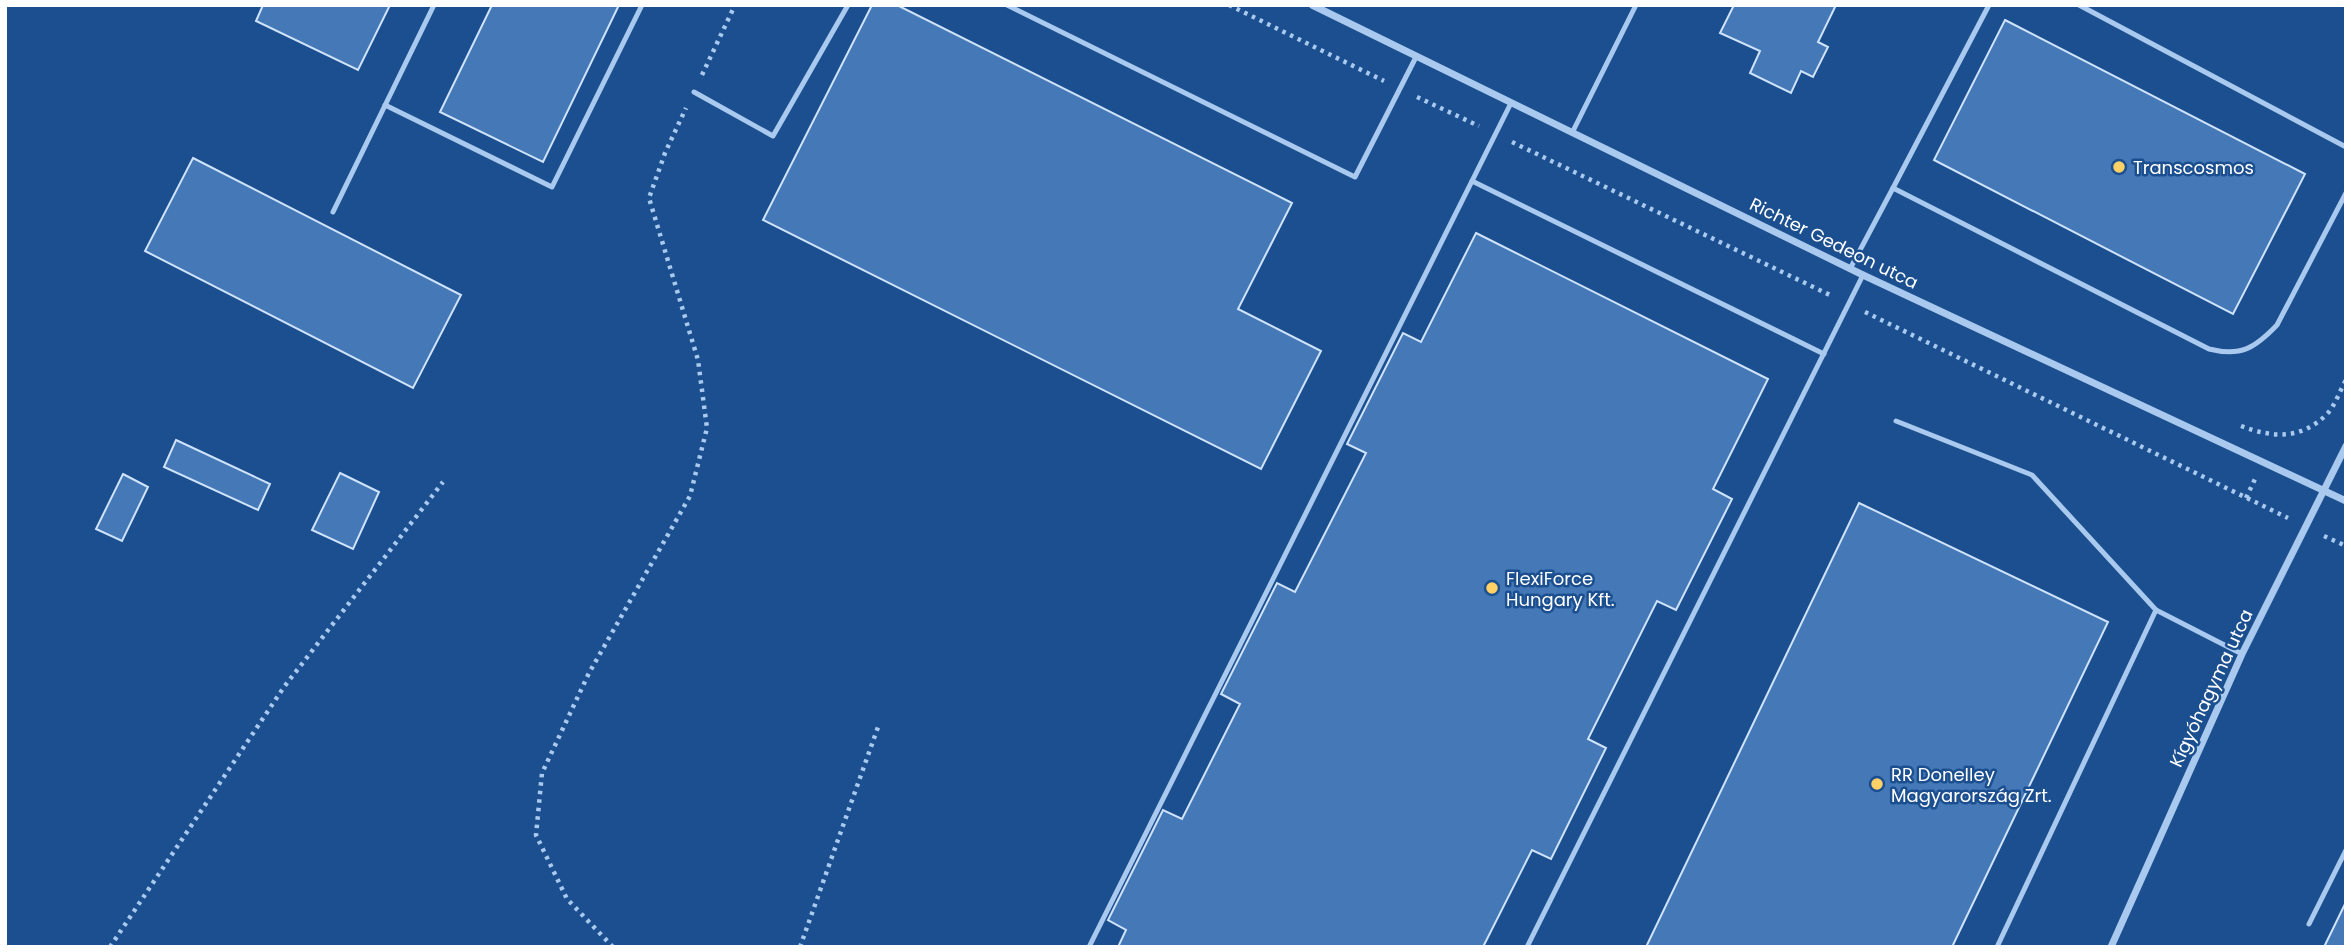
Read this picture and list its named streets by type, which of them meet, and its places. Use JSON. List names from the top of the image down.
{
  "streets": {
    "street": ["Richter Gedeon utca", "Kígyóhagyma utca"]
  },
  "crossings": [
    ["Richter Gedeon utca", "Kígyóhagyma utca"]
  ],
  "places": ["Transcosmos", "FlexiForce Hungary Kft.", "RR Donelley Magyarország Zrt."]
}
